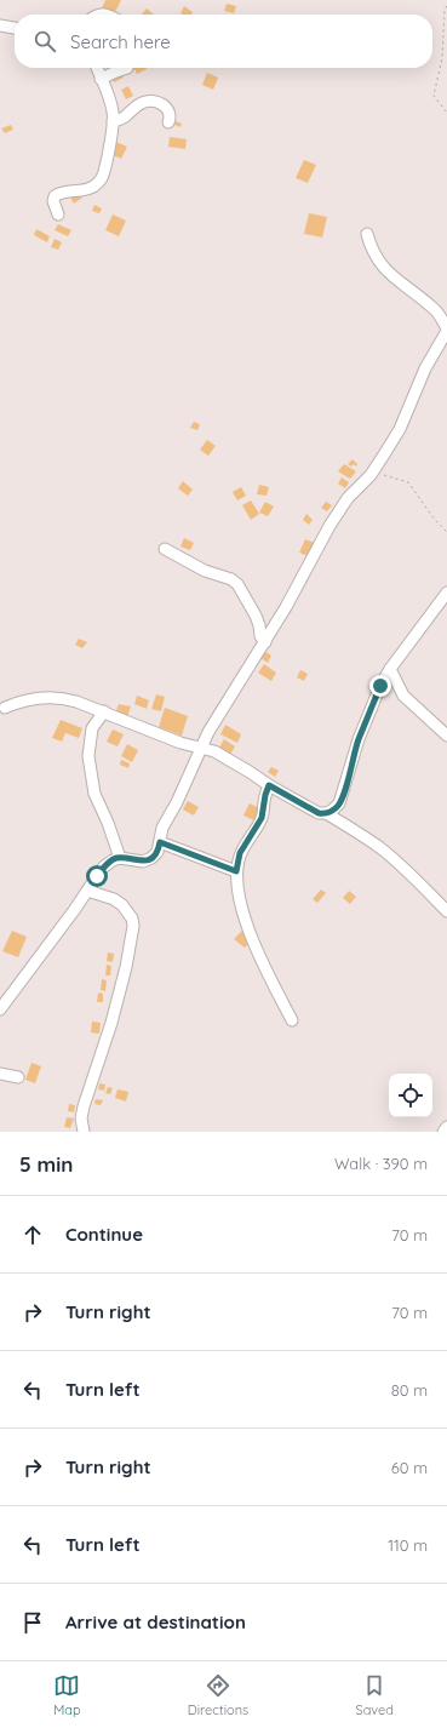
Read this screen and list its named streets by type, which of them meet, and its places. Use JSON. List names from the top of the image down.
{
  "page": {
    "search": "Search here",
    "heading": ["5 min", "Walk · 390 m"],
    "list": [
      ["Continue", "70 m"],
      ["Turn right", "70 m"],
      ["Turn left", "80 m"],
      ["Turn right", "60 m"],
      ["Turn left", "110 m"],
      "Arrive at destination"
    ],
    "nav": ["Map", "Directions", "Saved"]
  }
}
